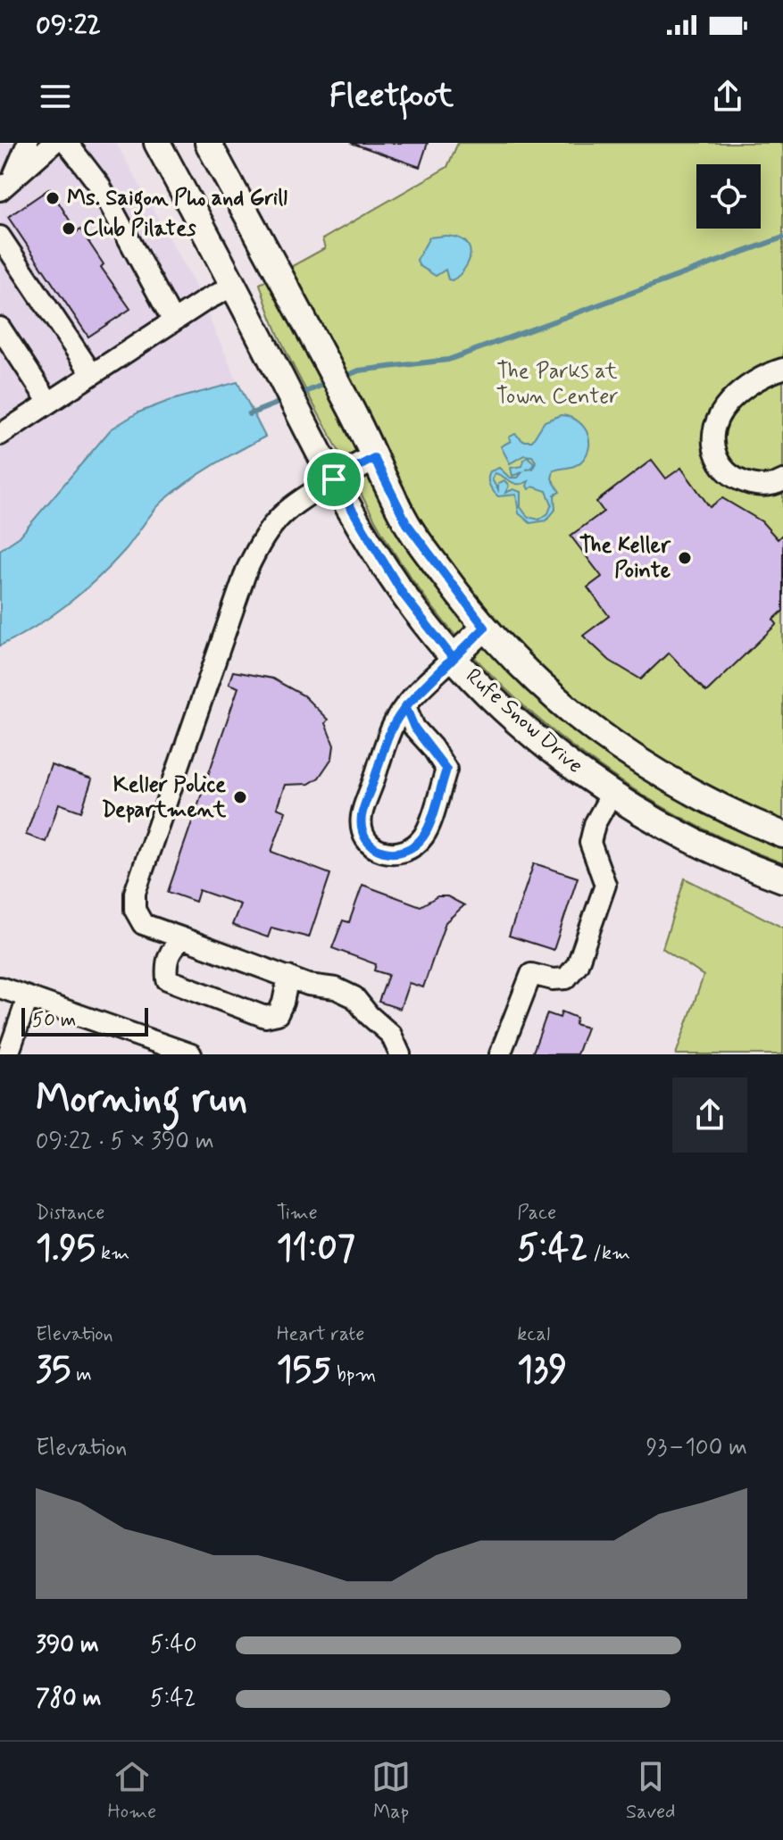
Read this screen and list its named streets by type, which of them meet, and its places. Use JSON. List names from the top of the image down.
{
  "streets": {
    "main road": ["Rufe Snow Drive"]
  },
  "parks": ["The Parks at Town Center"],
  "places": [
    "Ms. Saigon Pho and Grill",
    "Club Pilates",
    "The Keller Pointe",
    "Keller Police Department"
  ],
  "scale_bar": "50 m",
  "page": {
    "status": "09:22",
    "header": "Fleetfoot",
    "scale": "50 m",
    "heading": ["Morning run", "09:22 · 5 × 390 m"],
    "stats": [
      ["Distance", "1.95 km"],
      ["Time", "11:07"],
      ["Pace", "5:42 /km"],
      ["Elevation", "35 m"],
      ["Heart rate", "155 bpm"],
      ["kcal", "139"]
    ],
    "chart": ["Elevation", "93–100 m"],
    "list": [
      {
        "name": "390 m",
        "note": "5:40"
      },
      {
        "name": "780 m",
        "note": "5:42"
      }
    ],
    "tabs": ["Home", "Map", "Saved"]
  }
}
